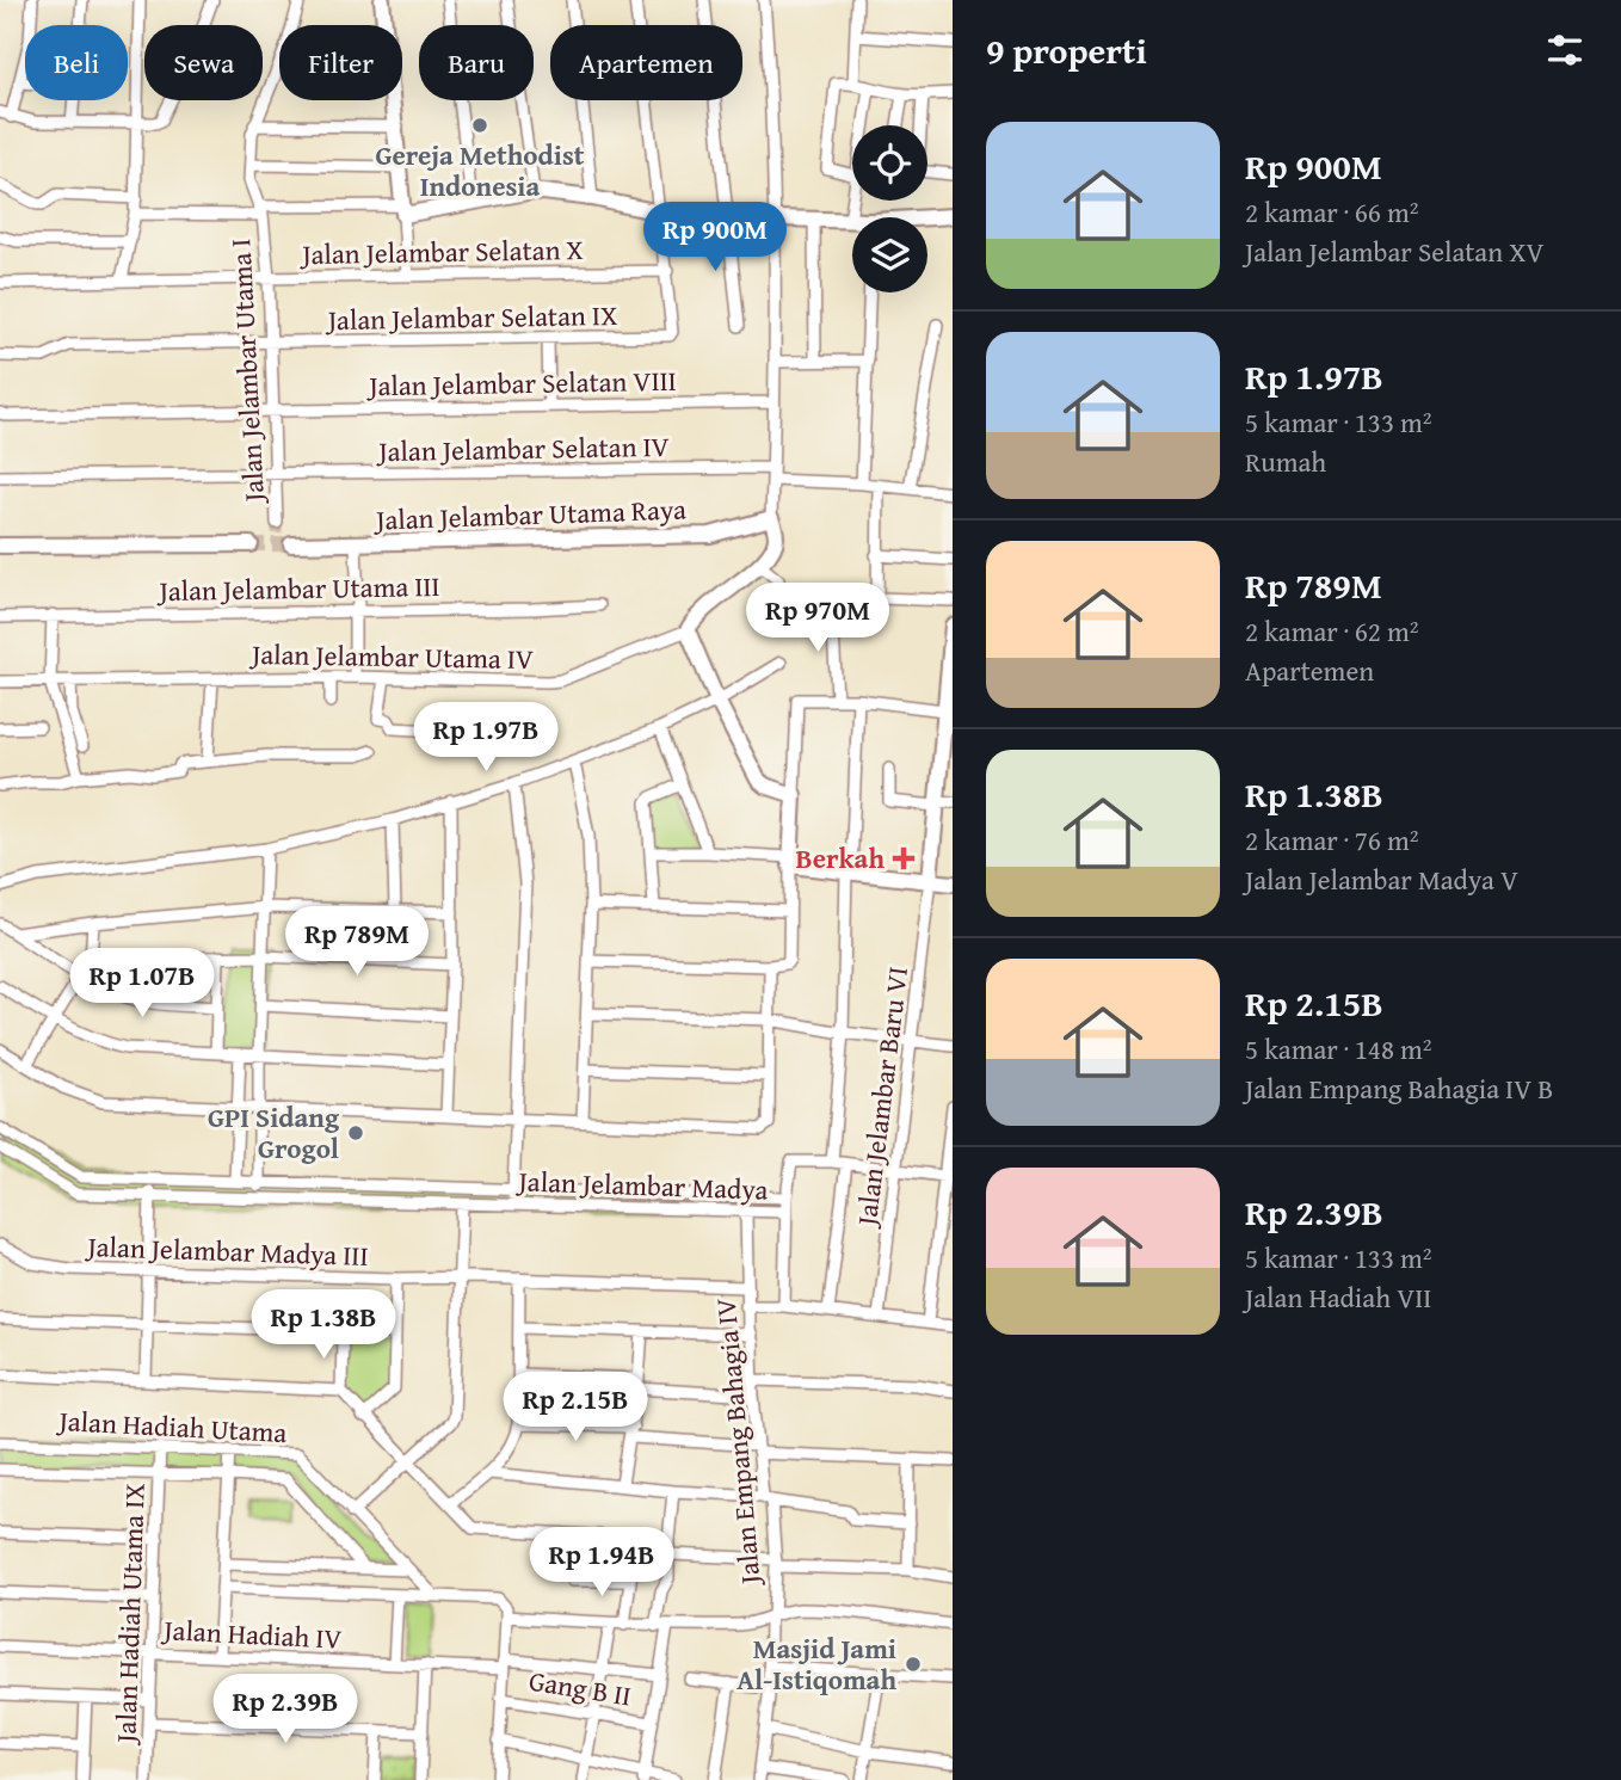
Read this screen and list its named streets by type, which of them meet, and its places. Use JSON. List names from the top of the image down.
{
  "streets": {
    "street": [
      "Jalan Jelambar Selatan X",
      "Jalan Jelambar Selatan IX",
      "Jalan Jelambar Utama I",
      "Jalan Jelambar Selatan VIII",
      "Jalan Jelambar Selatan IV",
      "Jalan Jelambar Utama Raya",
      "Jalan Jelambar Utama III",
      "Jalan Jelambar Utama IV",
      "Jalan Jelambar Baru VI",
      "Jalan Jelambar Madya",
      "Jalan Jelambar Madya III",
      "Jalan Hadiah Utama",
      "Jalan Empang Bahagia IV",
      "Jalan Hadiah Utama IX",
      "Jalan Hadiah IV",
      "Gang B II"
    ]
  },
  "crossings": [
    ["Jalan Jelambar Selatan X", "Jalan Jelambar Selatan IX"],
    ["Jalan Jelambar Selatan X", "Jalan Jelambar Utama I"],
    ["Jalan Jelambar Selatan IX", "Jalan Jelambar Utama I"],
    ["Jalan Jelambar Utama I", "Jalan Jelambar Selatan VIII"],
    ["Jalan Jelambar Utama I", "Jalan Jelambar Selatan IV"],
    ["Jalan Jelambar Madya", "Jalan Empang Bahagia IV"],
    ["Jalan Jelambar Madya III", "Jalan Empang Bahagia IV"],
    ["Jalan Hadiah Utama", "Jalan Hadiah Utama IX"],
    ["Jalan Hadiah Utama IX", "Jalan Hadiah IV"]
  ],
  "places": {
    "other": ["Gereja Methodist Indonesia", "GPI Sidang Grogol", "Masjid Jami Al-Istiqomah"],
    "health": ["Berkah"]
  },
  "page": {
    "heading": "9 properti",
    "chip": [
      "Beli",
      "Sewa",
      "Filter",
      "Baru",
      "Apartemen"
    ],
    "list": [
      {
        "name": "Rp 900M",
        "note": "2 kamar · 66 m² · Jalan Jelambar Selatan XV"
      },
      {
        "name": "Rp 1.97B",
        "note": "5 kamar · 133 m² · Rumah"
      },
      {
        "name": "Rp 789M",
        "note": "2 kamar · 62 m² · Apartemen"
      },
      {
        "name": "Rp 1.38B",
        "note": "2 kamar · 76 m² · Jalan Jelambar Madya V"
      },
      {
        "name": "Rp 2.15B",
        "note": "5 kamar · 148 m² · Jalan Empang Bahagia IV B"
      },
      {
        "name": "Rp 2.39B",
        "note": "5 kamar · 133 m² · Jalan Hadiah VII"
      }
    ],
    "price": [
      "Rp 900M",
      "Rp 970M",
      "Rp 1.97B",
      "Rp 789M",
      "Rp 1.07B",
      "Rp 1.38B",
      "Rp 2.15B",
      "Rp 1.94B",
      "Rp 2.39B"
    ]
  }
}
